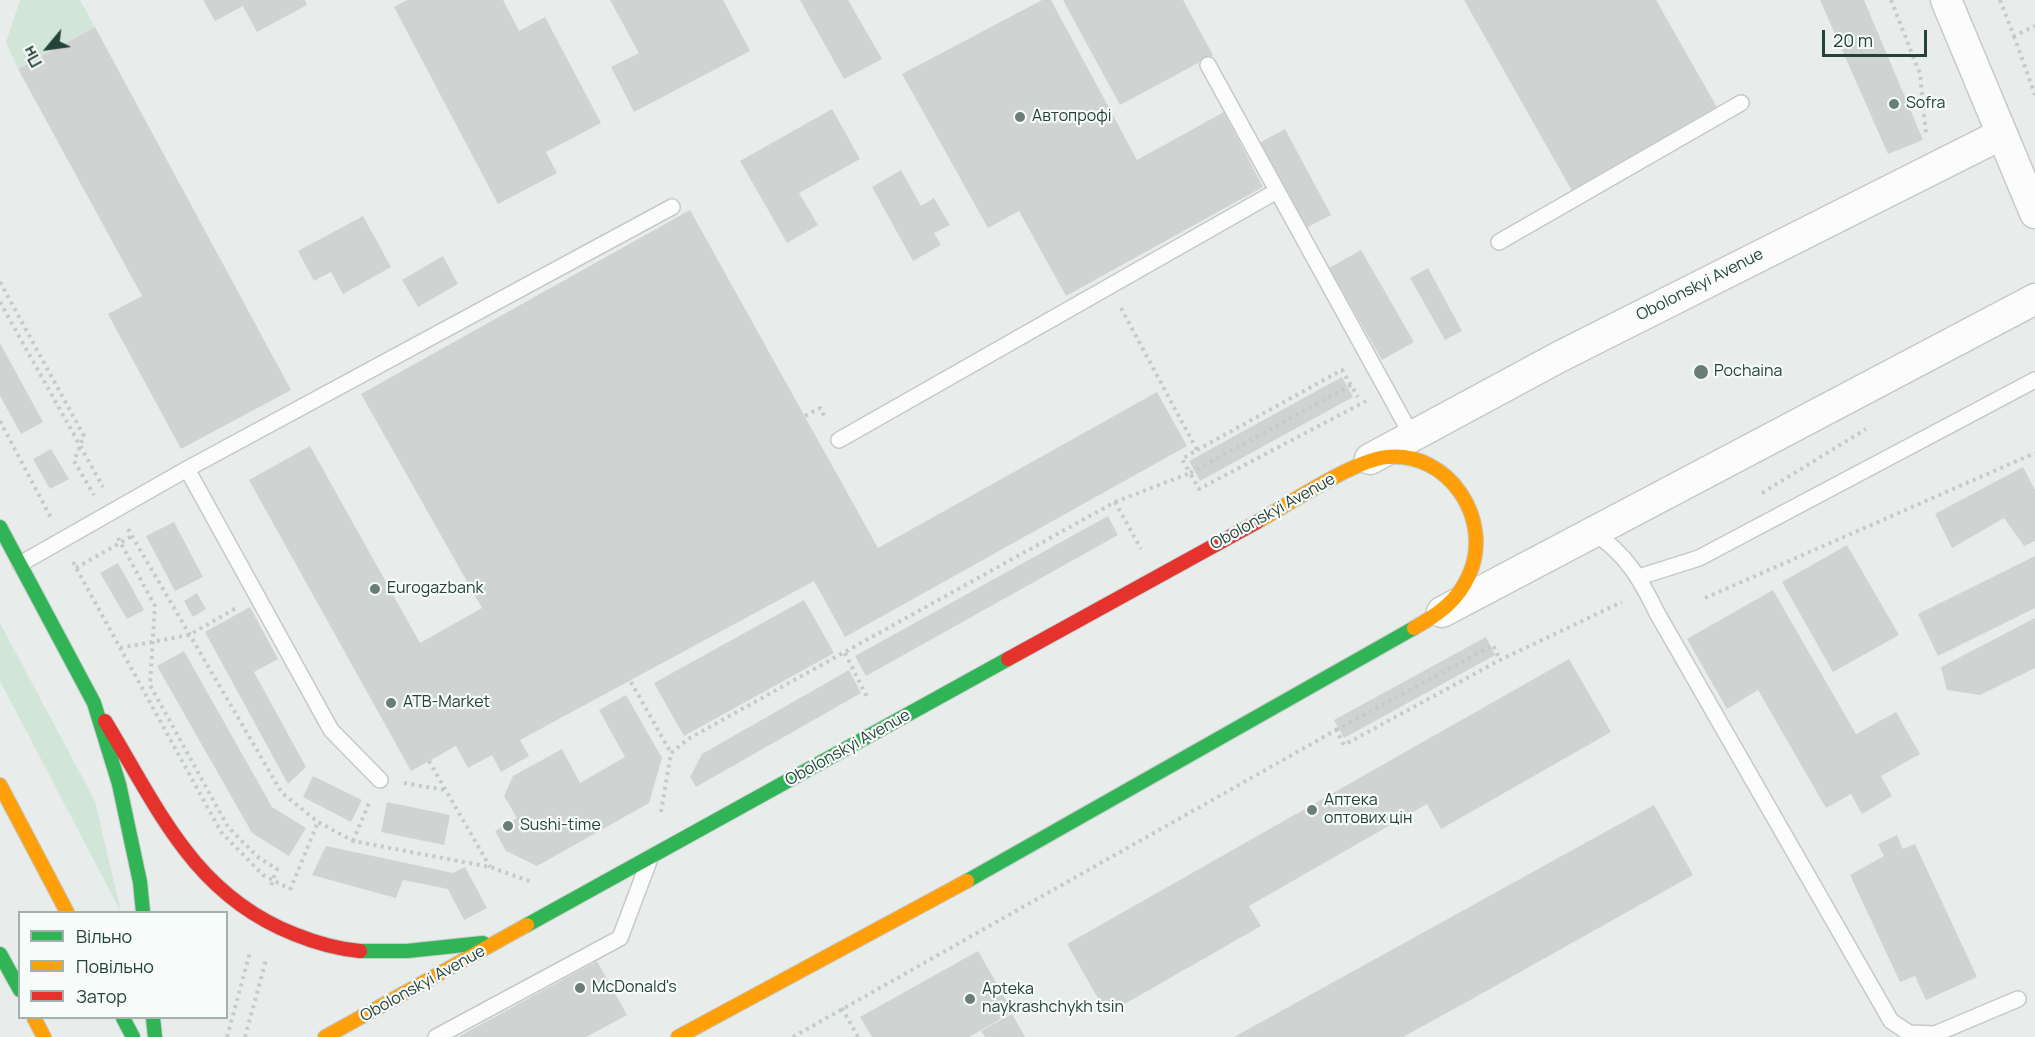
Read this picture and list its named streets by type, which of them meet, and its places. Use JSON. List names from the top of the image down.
{
  "streets": {
    "main road": ["Obolonskyi Avenue"]
  },
  "places": [
    "Sofra",
    "Автопрофі",
    "Pochaina",
    "Eurogazbank",
    "ATB-Market",
    "Аптека оптових цін",
    "Sushi-time",
    "McDonald's",
    "Apteka naykrashchykh tsin"
  ],
  "legend": ["Вільно", "Повільно", "Затор"],
  "scale_bar": "20 m",
  "north": "bottom left"
}
